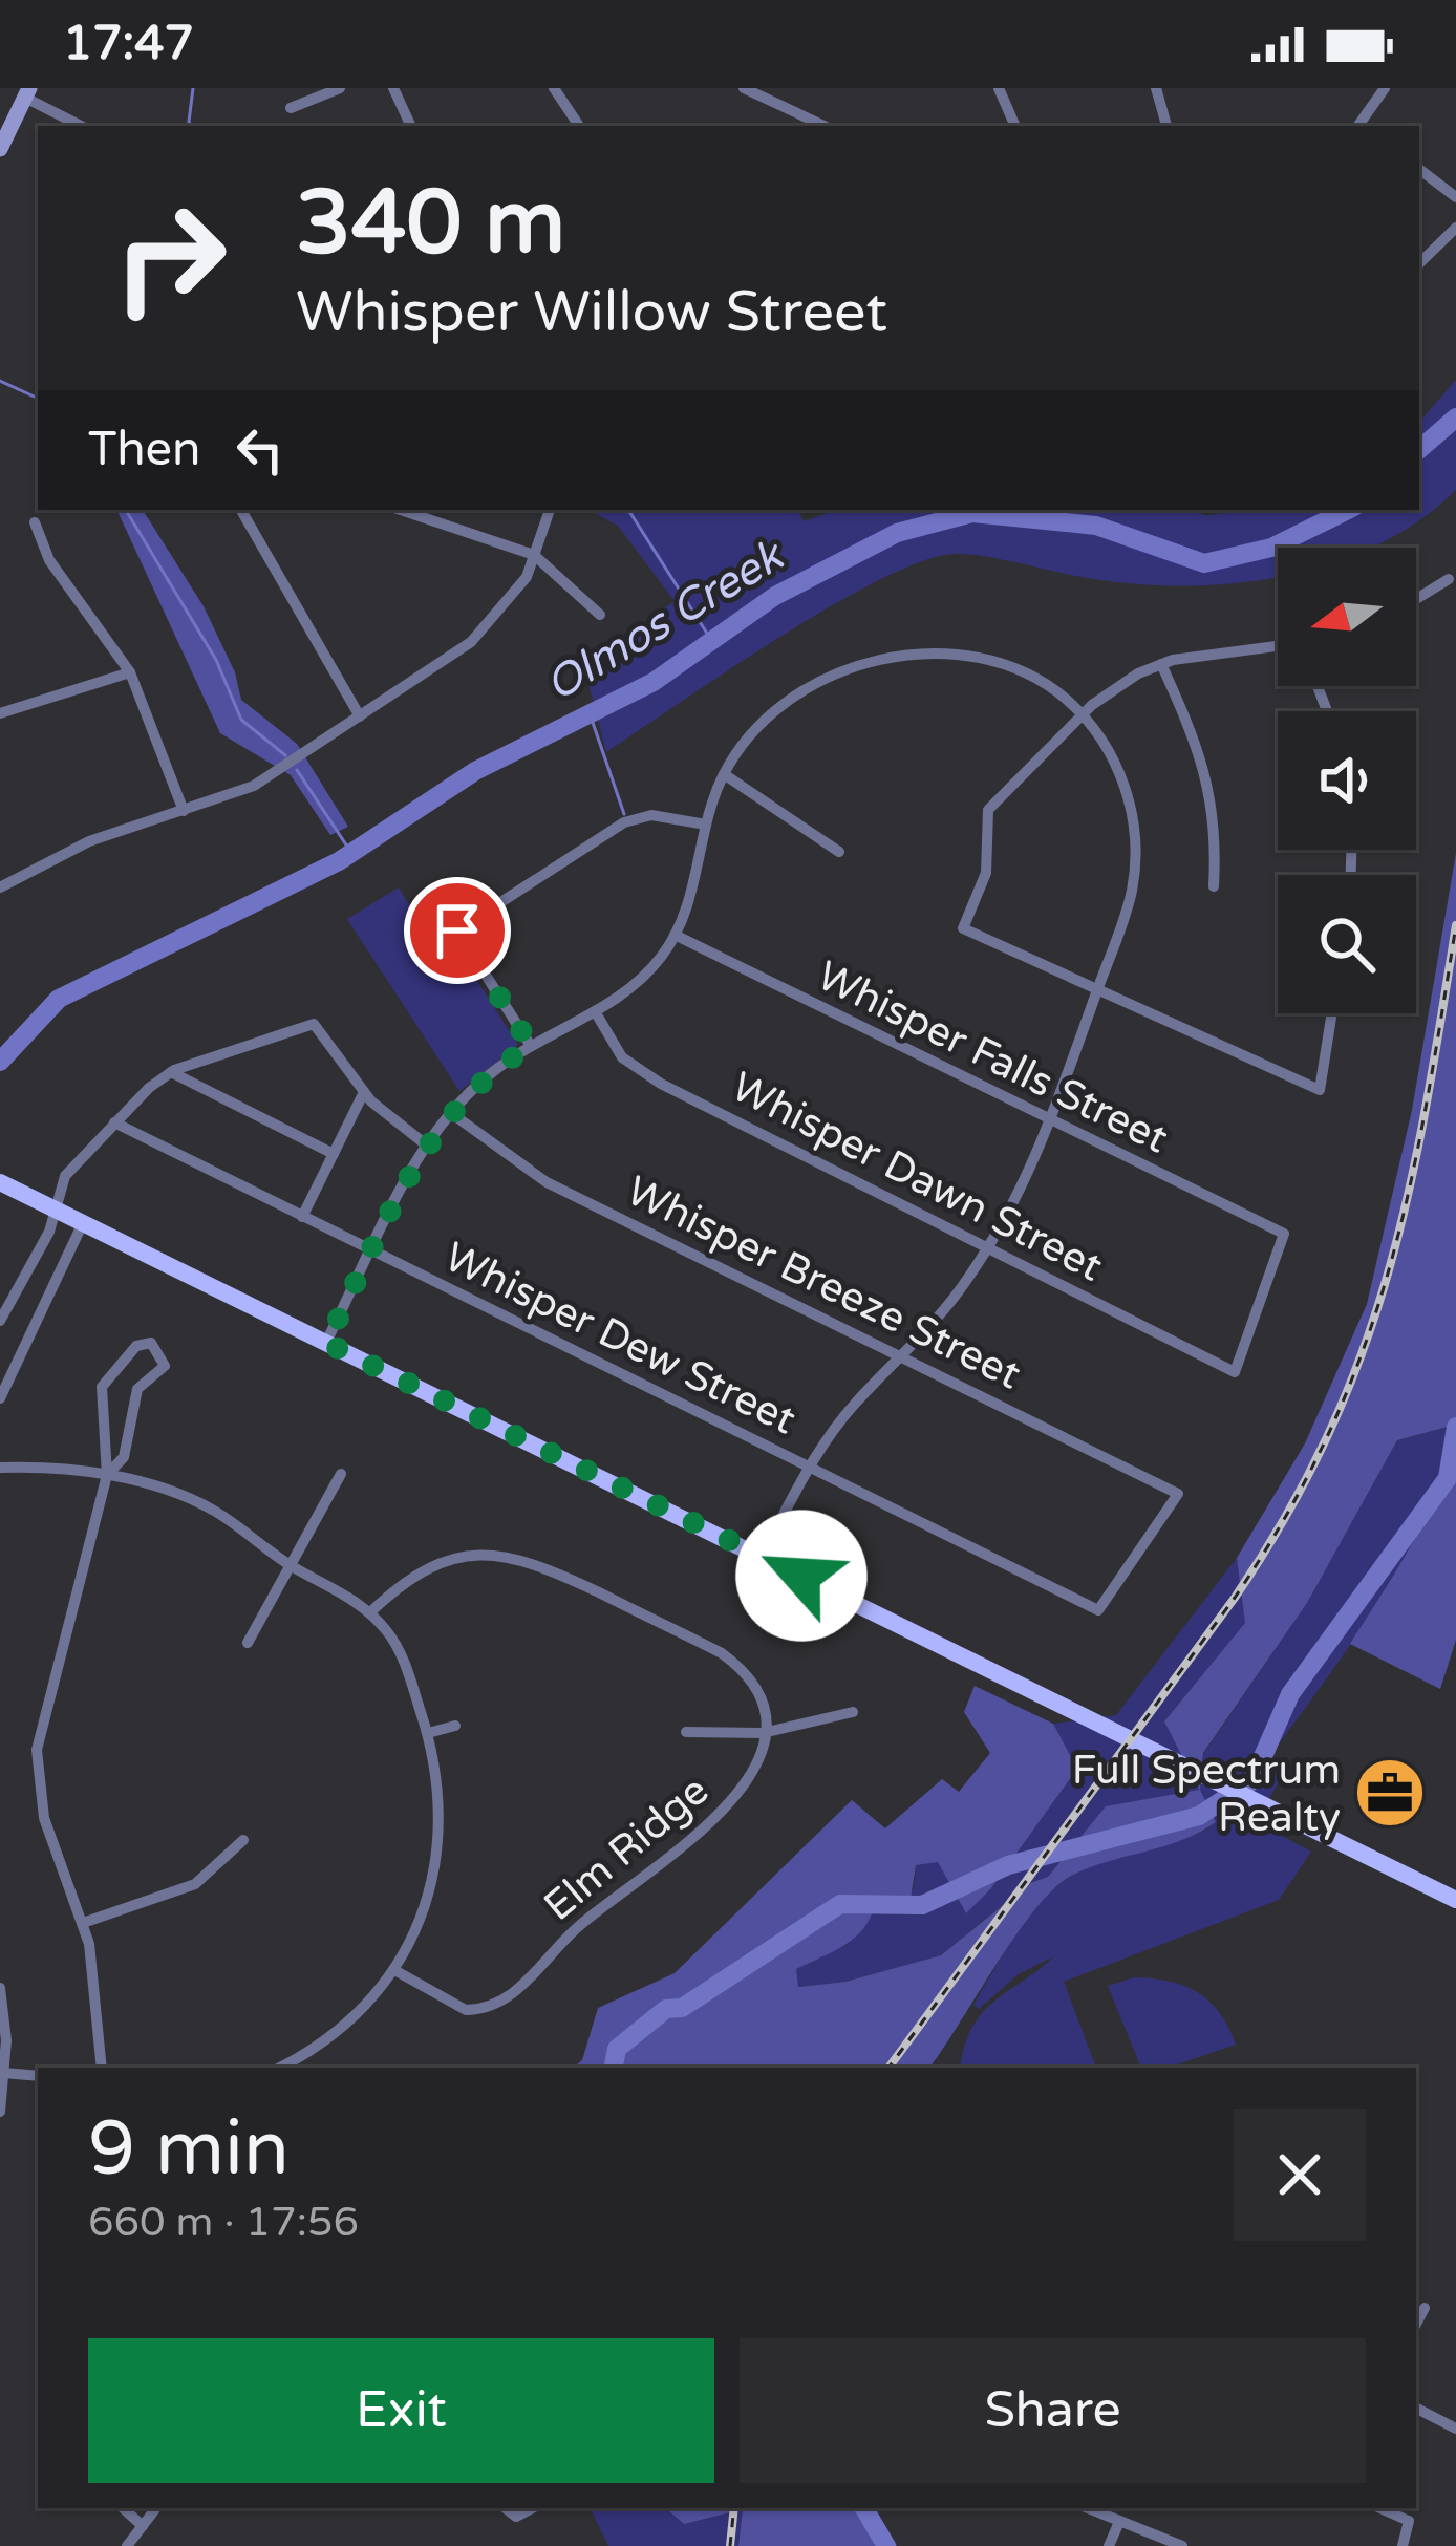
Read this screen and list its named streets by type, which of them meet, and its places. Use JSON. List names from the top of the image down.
{
  "streets": {
    "street": [
      "Whisper Falls Street",
      "Whisper Dawn Street",
      "Whisper Breeze Street",
      "Whisper Dew Street",
      "Elm Ridge"
    ]
  },
  "crossings": [
    ["Whisper Falls Street", "Whisper Dawn Street"],
    ["Whisper Breeze Street", "Whisper Dew Street"]
  ],
  "water": ["Olmos Creek"],
  "places": {
    "office": ["Full Spectrum Realty"]
  },
  "north": "left",
  "page": {
    "status": "17:47",
    "turn": ["340 m", "Whisper Willow Street"],
    "then": "Then",
    "heading": ["9 min", "660 m · 17:56"],
    "buttons": ["Exit", "Share"]
  }
}
